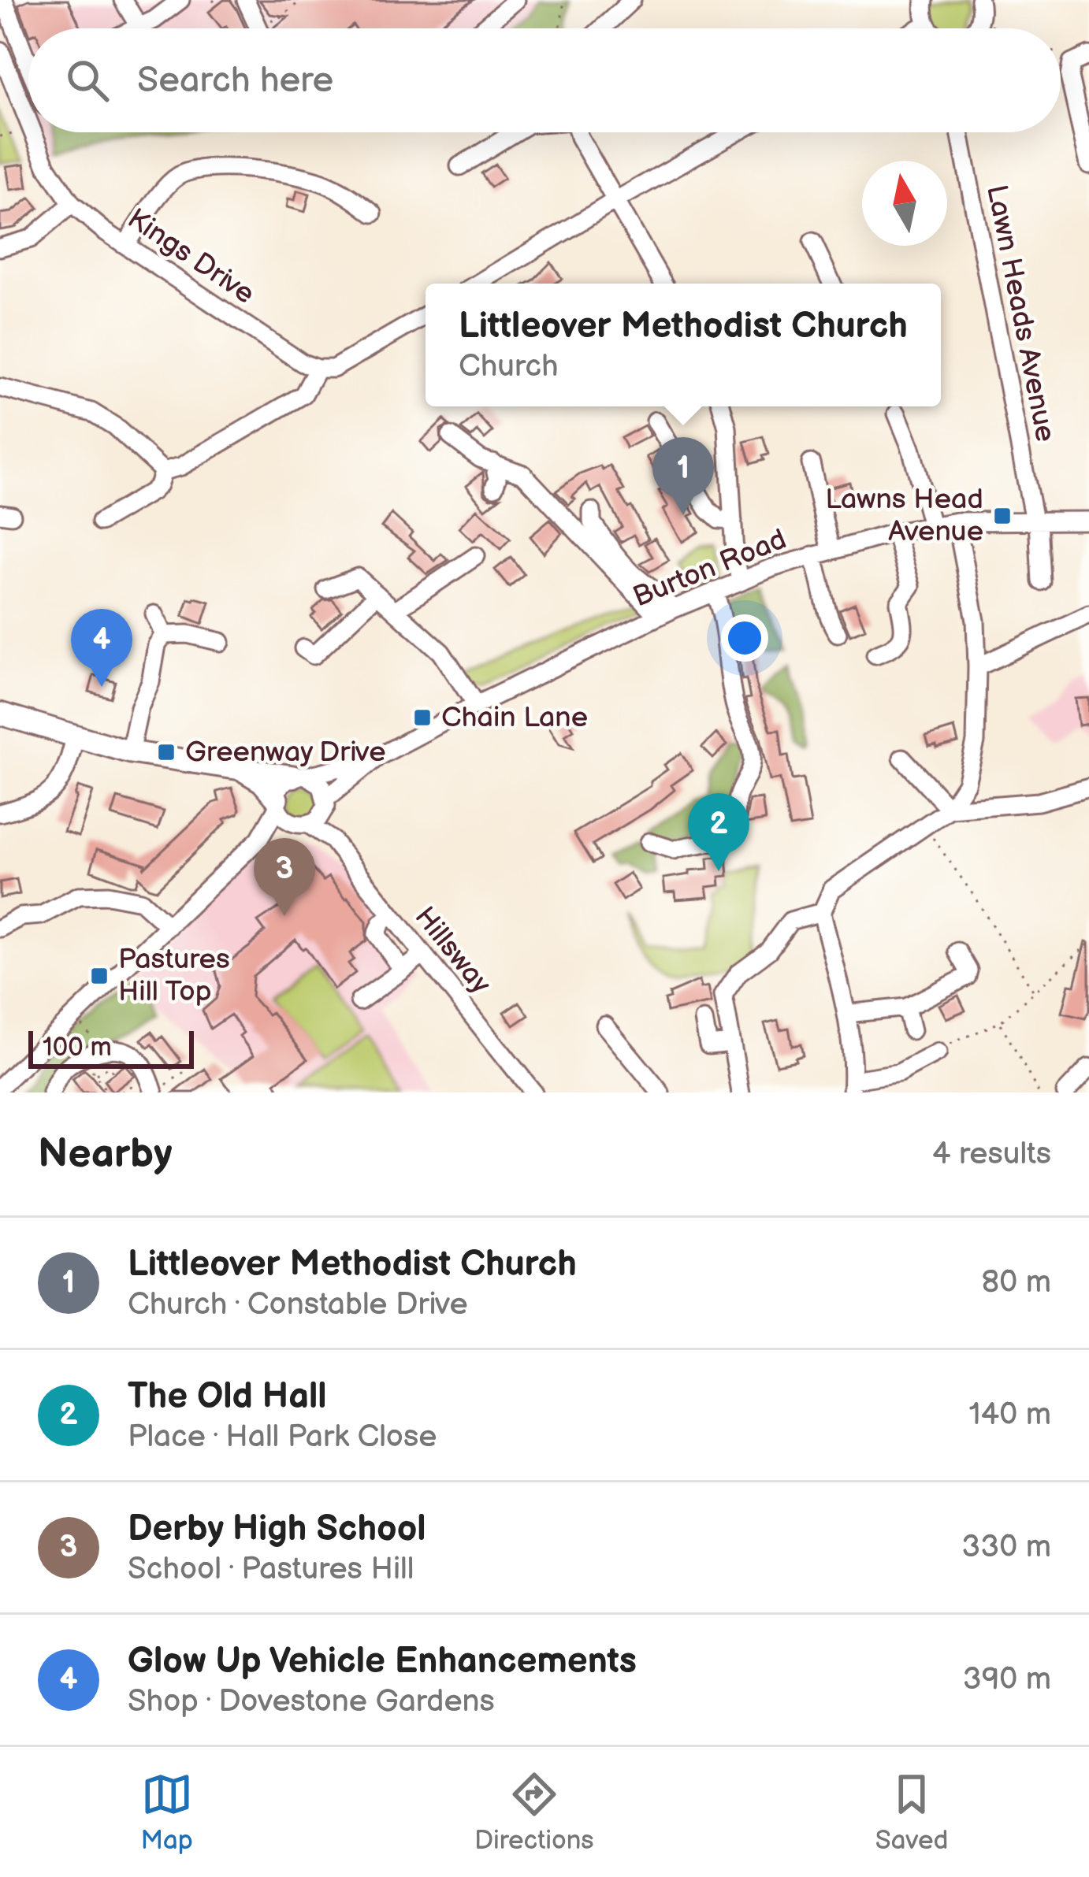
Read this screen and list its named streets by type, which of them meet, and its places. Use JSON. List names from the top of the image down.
{
  "streets": {
    "street": [
      "Kings Drive",
      "Lawn Heads Avenue",
      "Burton Road",
      "Hillsway"
    ]
  },
  "crossings": [
    ["Lawn Heads Avenue", "Burton Road"],
    ["Burton Road", "Hillsway"]
  ],
  "places": {
    "transit": [
      "Lawns Head Avenue",
      "Chain Lane",
      "Greenway Drive",
      "Pastures Hill Top"
    ]
  },
  "scale_bar": "100 m",
  "north": "top",
  "page": {
    "search": "Search here",
    "popup": ["Littleover Methodist Church", "Church"],
    "pins": [
      "1",
      "4",
      "2",
      "3"
    ],
    "scale": "100 m",
    "heading": ["Nearby", "4 results"],
    "list": [
      {
        "mark": "1",
        "name": "Littleover Methodist Church",
        "note": "Church · Constable Drive",
        "value": "80 m"
      },
      {
        "mark": "2",
        "name": "The Old Hall",
        "note": "Place · Hall Park Close",
        "value": "140 m"
      },
      {
        "mark": "3",
        "name": "Derby High School",
        "note": "School · Pastures Hill",
        "value": "330 m"
      },
      {
        "mark": "4",
        "name": "Glow Up Vehicle Enhancements",
        "note": "Shop · Dovestone Gardens",
        "value": "390 m"
      }
    ],
    "nav": ["Map", "Directions", "Saved"]
  }
}
